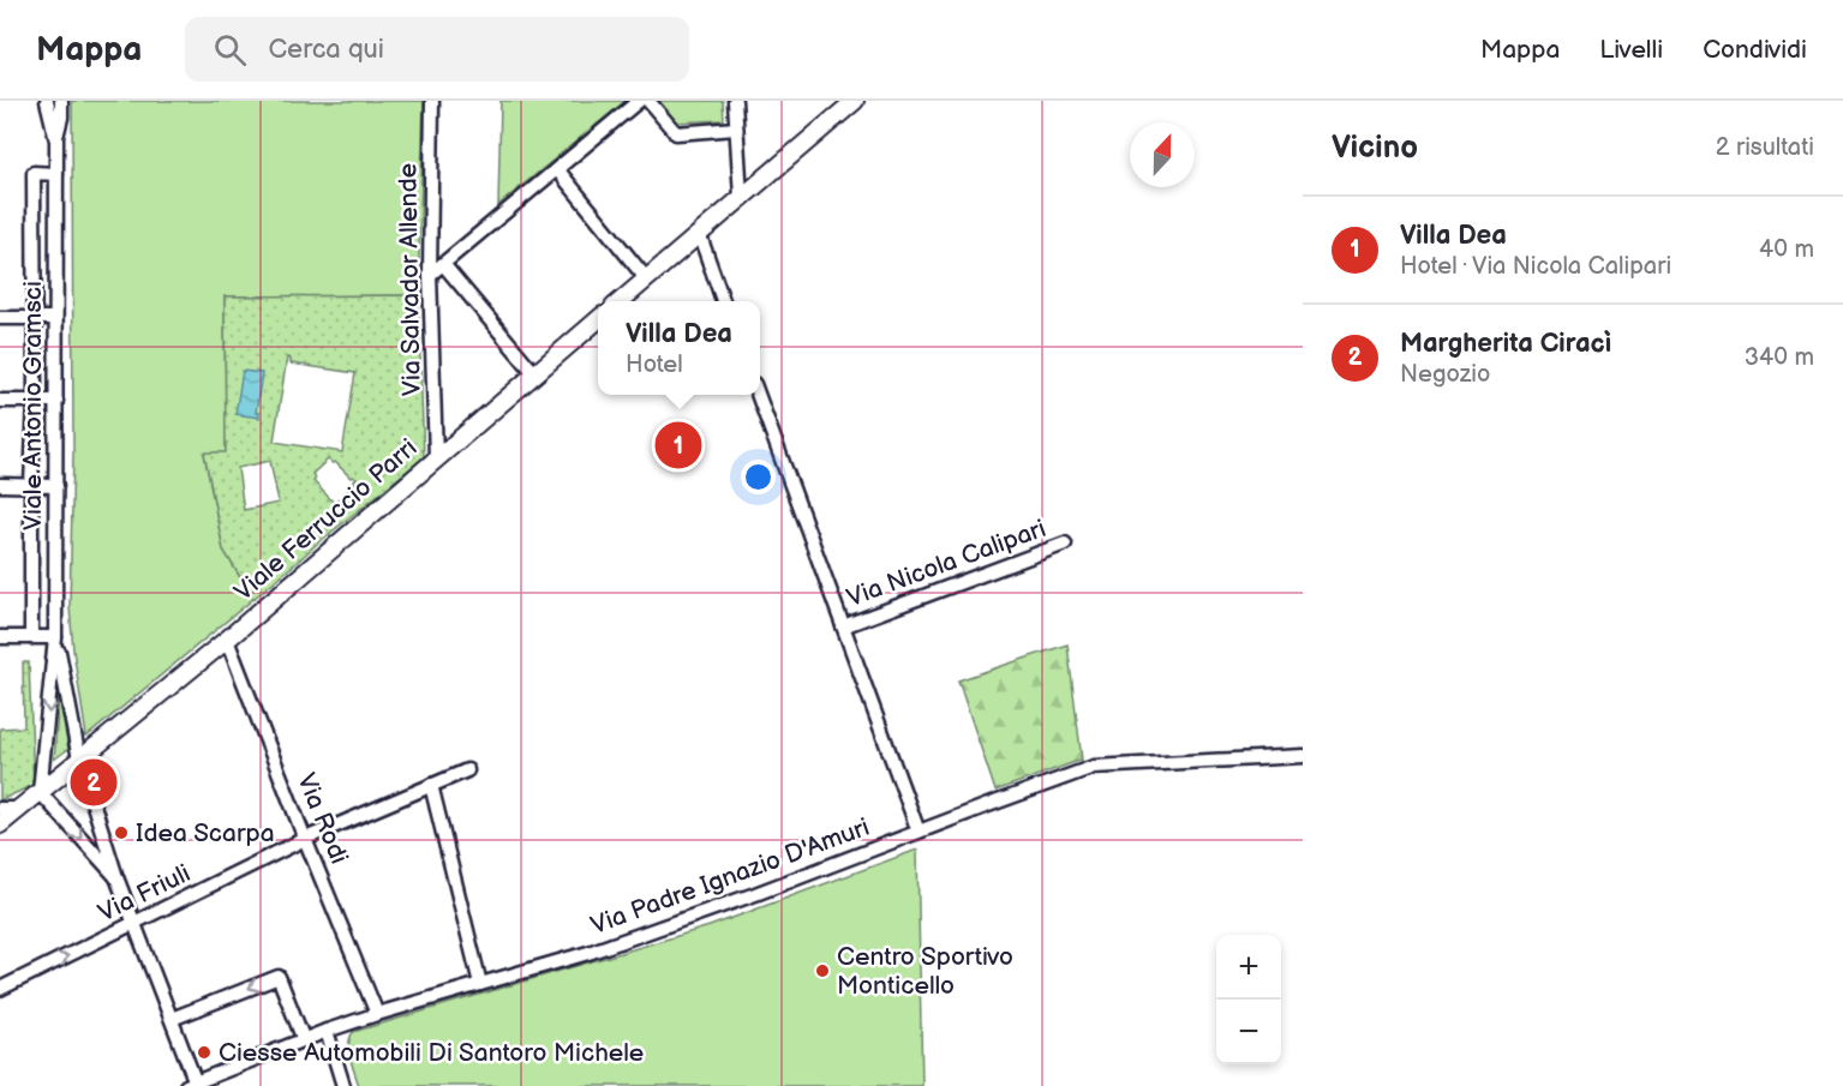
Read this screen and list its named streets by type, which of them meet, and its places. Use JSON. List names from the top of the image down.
{
  "streets": {
    "street": [
      "Via Salvador Allende",
      "Viale Antonio Gramsci",
      "Viale Ferruccio Parri",
      "Via Nicola Calipari",
      "Via Rodi",
      "Via Padre Ignazio D'Amuri",
      "Via Friuli"
    ]
  },
  "crossings": [
    ["Via Salvador Allende", "Viale Ferruccio Parri"],
    ["Viale Antonio Gramsci", "Viale Ferruccio Parri"],
    ["Viale Antonio Gramsci", "Via Padre Ignazio D'Amuri"],
    ["Viale Antonio Gramsci", "Via Friuli"],
    ["Viale Ferruccio Parri", "Via Rodi"],
    ["Via Nicola Calipari", "Via Padre Ignazio D'Amuri"],
    ["Via Rodi", "Via Padre Ignazio D'Amuri"],
    ["Via Rodi", "Via Friuli"]
  ],
  "places": ["Idea Scarpa", "Centro Sportivo Monticello", "Ciesse Automobili Di Santoro Michele"],
  "north": "top",
  "page": {
    "header": "Mappa",
    "search": "Cerca qui",
    "nav": ["Mappa", "Livelli", "Condividi"],
    "heading": ["Vicino", "2 risultati"],
    "list": [
      {
        "mark": "1",
        "name": "Villa Dea",
        "note": "Hotel · Via Nicola Calipari",
        "value": "40 m"
      },
      {
        "mark": "2",
        "name": "Margherita Ciracì",
        "note": "Negozio",
        "value": "340 m"
      }
    ],
    "popup": ["Villa Dea", "Hotel"],
    "pins": ["1", "2"],
    "map_buttons": ["+", "−"]
  }
}
